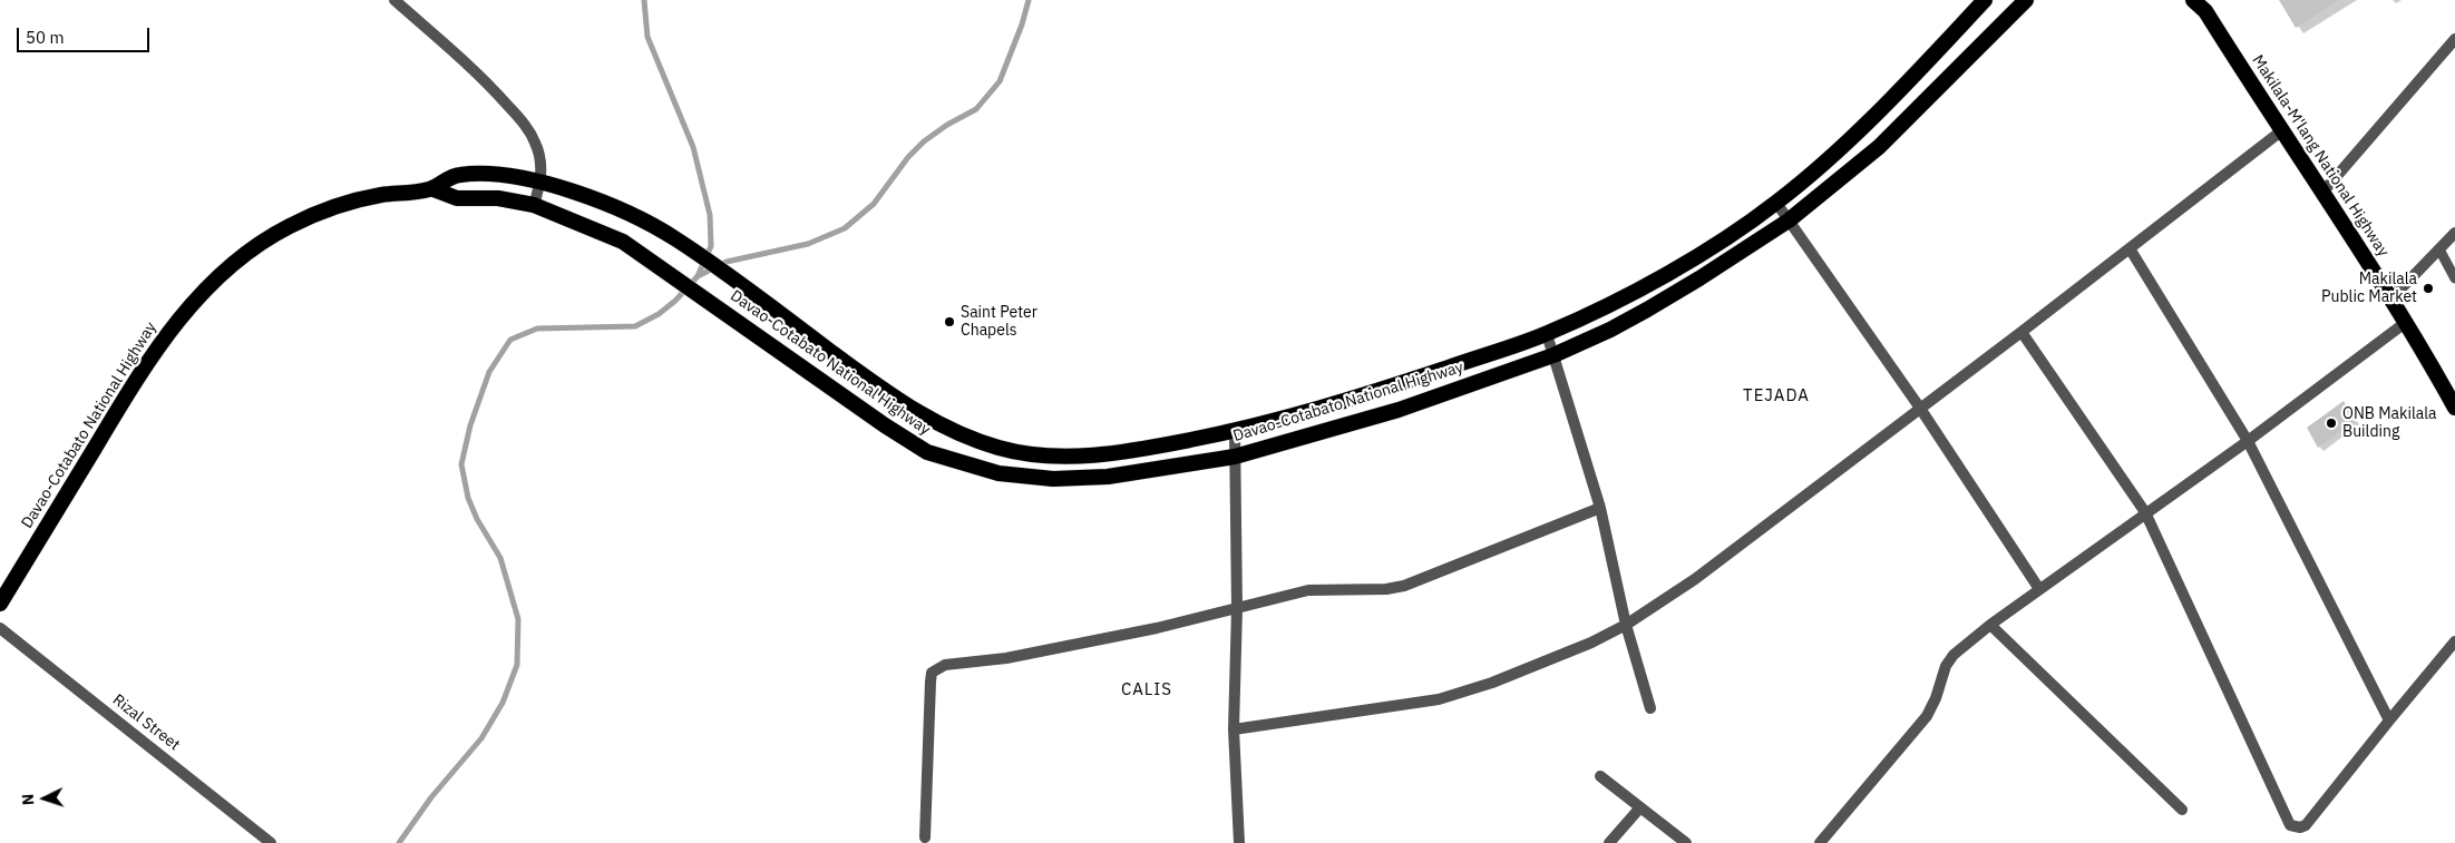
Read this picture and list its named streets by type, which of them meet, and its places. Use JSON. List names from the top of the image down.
{
  "streets": {
    "highway": ["Makilala-M'lang National Highway", "Davao-Cotabato National Highway"],
    "street": ["Rizal Street"]
  },
  "districts": ["TEJADA", "CALIS"],
  "places": ["Makilala Public Market", "Saint Peter Chapels", "ONB Makilala Building"],
  "scale_bar": "50 m",
  "north": "left"
}
